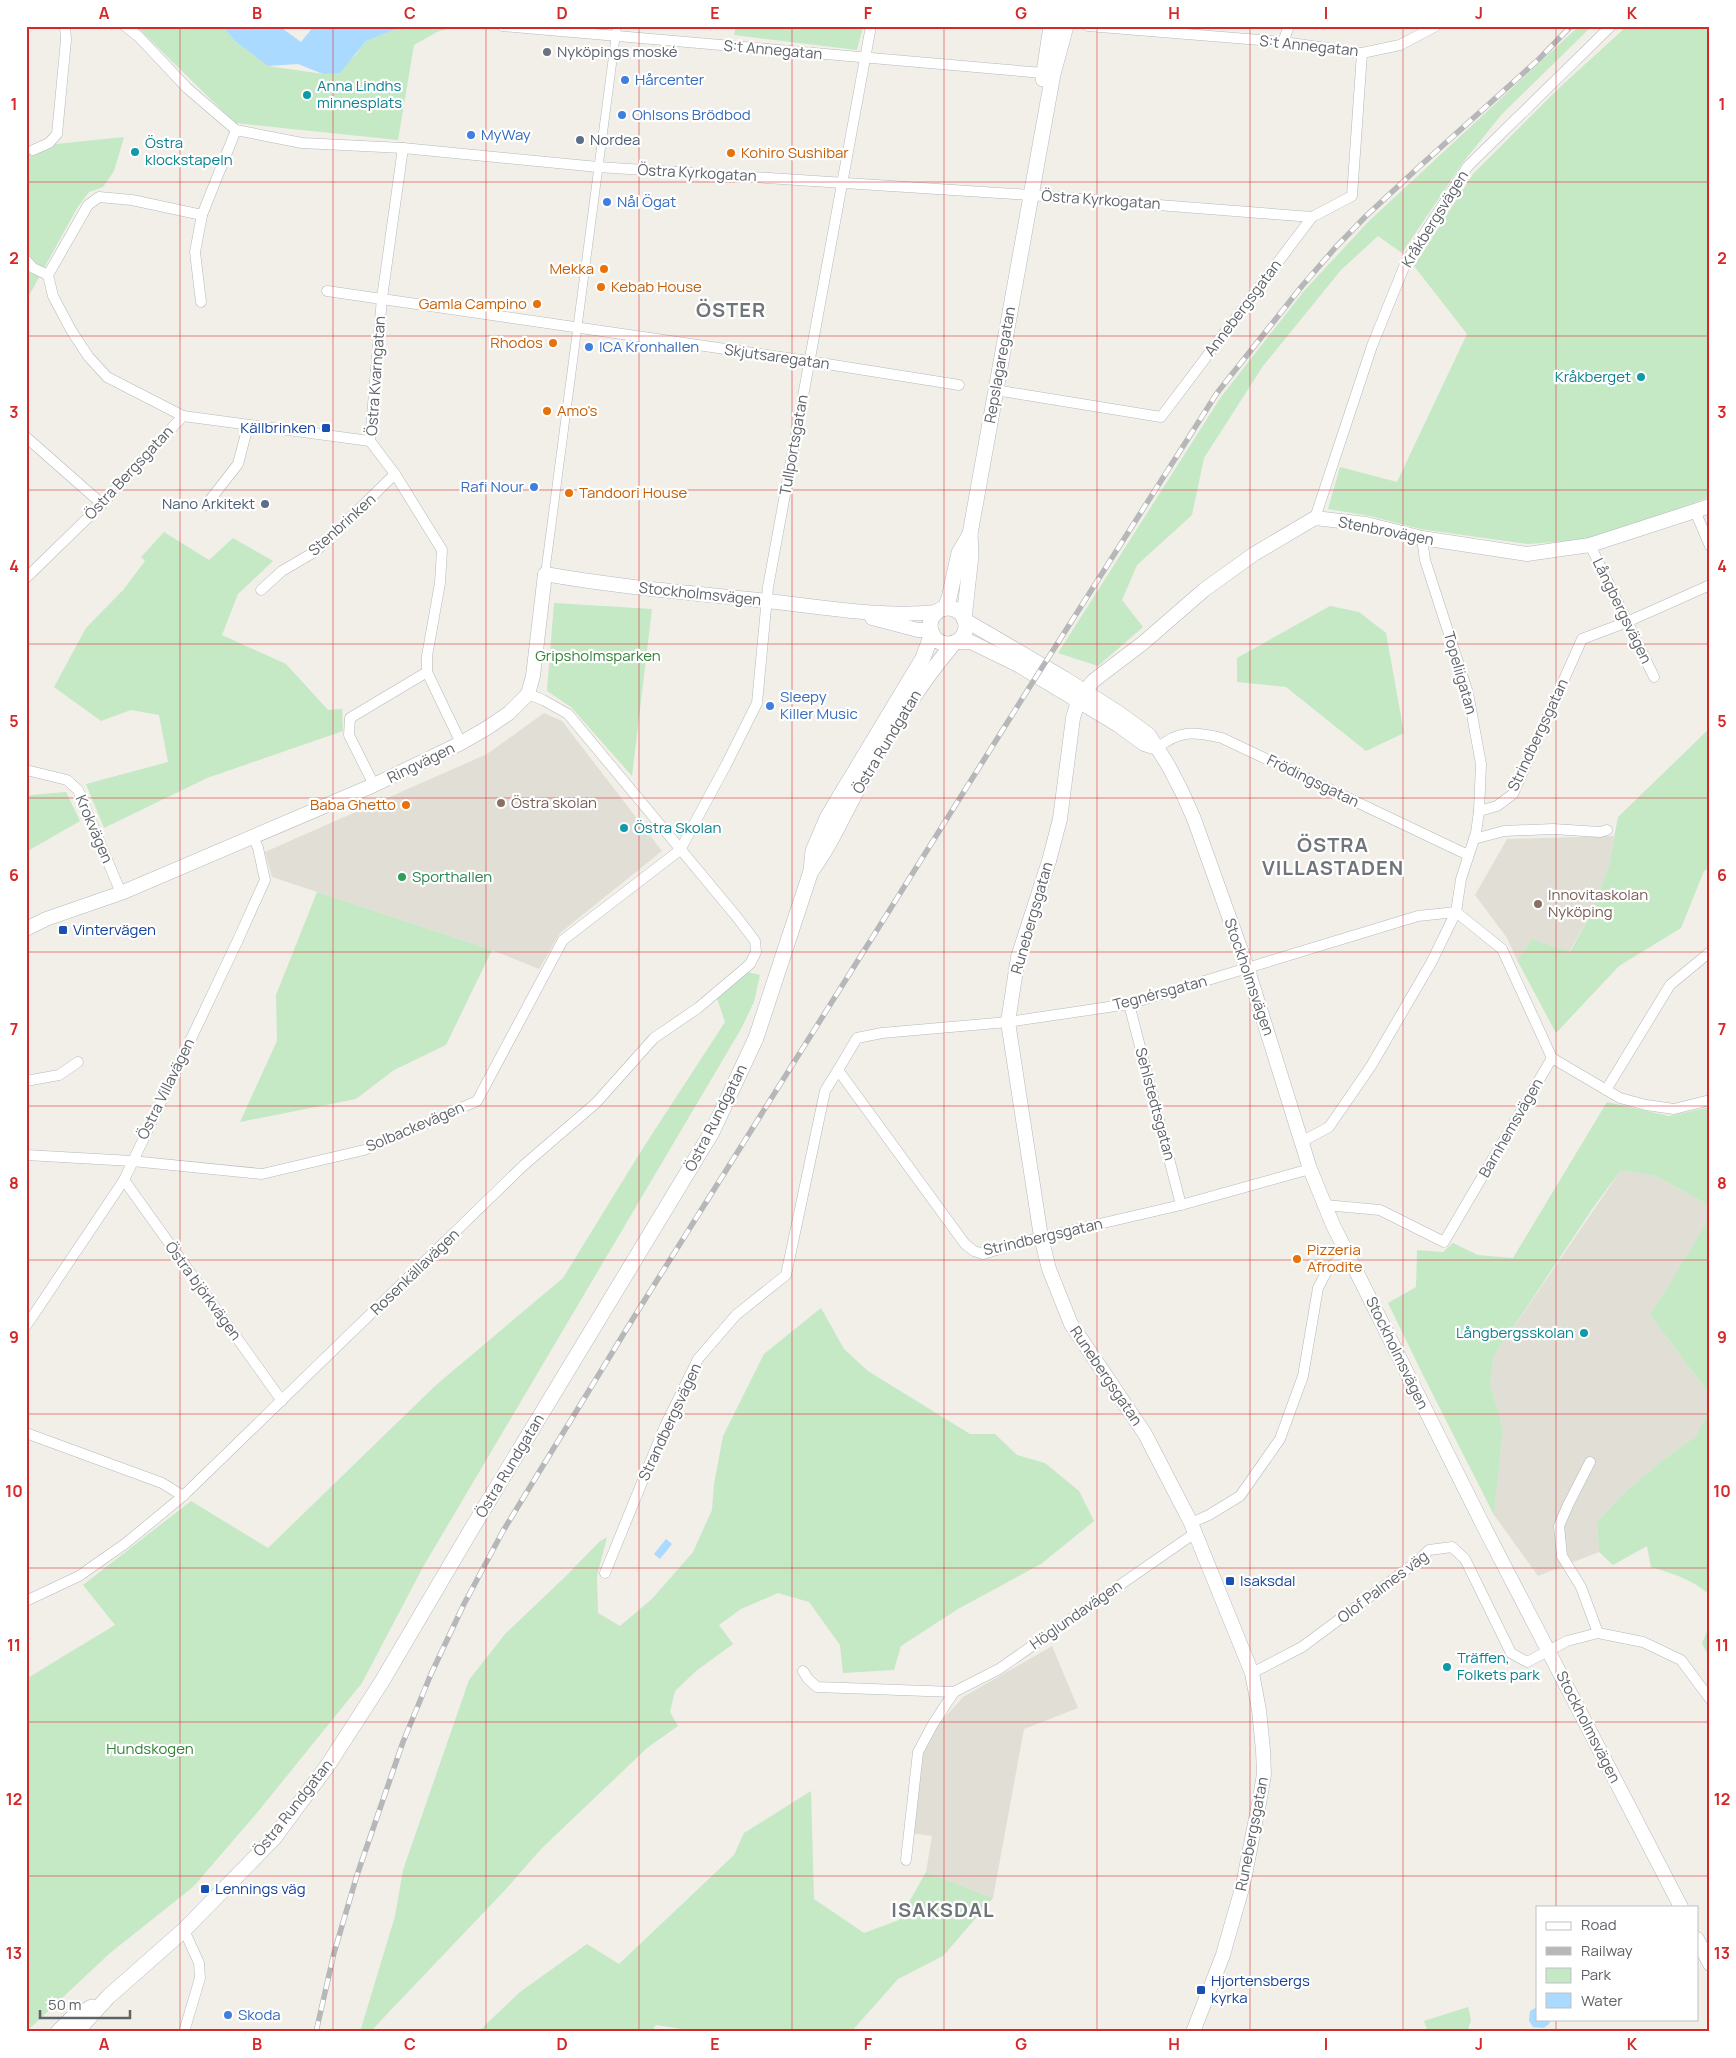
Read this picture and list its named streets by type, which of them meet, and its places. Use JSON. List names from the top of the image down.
{
  "streets": {
    "main road": ["Repslagaregatan", "Östra Rundgatan"],
    "street": [
      "S:t Annegatan",
      "Östra Kyrkogatan",
      "Kråkbergsvägen",
      "Annebergsgatan",
      "Skjutsaregatan",
      "Östra Kvarngatan",
      "Tullportsgatan",
      "Östra Bergsgatan",
      "Stenbrinken",
      "Stenbrovägen",
      "Stockholmsvägen",
      "Långbergsvägen",
      "Topeliigatan",
      "Strindbergsgatan",
      "Ringvägen",
      "Frödingsgatan",
      "Krokvägen",
      "Runebergsgatan",
      "Tegnérsgatan",
      "Östra Villavägen",
      "Sehlstedtsgatan",
      "Solbackevägen",
      "Barnhemsvägen",
      "Rosenkällavägen",
      "Östra björkvägen",
      "Strandbergsvägen",
      "Olof Palmes väg",
      "Höglundavägen"
    ]
  },
  "crossings": [
    ["S:t Annegatan", "Annebergsgatan"],
    ["S:t Annegatan", "Repslagaregatan"],
    ["S:t Annegatan", "Tullportsgatan"],
    ["Östra Kyrkogatan", "Annebergsgatan"],
    ["Östra Kyrkogatan", "Repslagaregatan"],
    ["Östra Kyrkogatan", "Östra Kvarngatan"],
    ["Östra Kyrkogatan", "Tullportsgatan"],
    ["Kråkbergsvägen", "Stenbrovägen"],
    ["Annebergsgatan", "Repslagaregatan"],
    ["Skjutsaregatan", "Östra Kvarngatan"],
    ["Skjutsaregatan", "Tullportsgatan"],
    ["Repslagaregatan", "Stockholmsvägen"],
    ["Repslagaregatan", "Östra Rundgatan"],
    ["Östra Kvarngatan", "Östra Bergsgatan"],
    ["Östra Kvarngatan", "Stenbrinken"],
    ["Tullportsgatan", "Stockholmsvägen"],
    ["Tullportsgatan", "Solbackevägen"],
    ["Tullportsgatan", "Rosenkällavägen"],
    ["Stenbrovägen", "Långbergsvägen"],
    ["Stenbrovägen", "Topeliigatan"],
    ["Stockholmsvägen", "Strindbergsgatan"],
    ["Stockholmsvägen", "Östra Rundgatan"],
    ["Stockholmsvägen", "Frödingsgatan"],
    ["Stockholmsvägen", "Tegnérsgatan"],
    ["Stockholmsvägen", "Barnhemsvägen"],
    ["Stockholmsvägen", "Olof Palmes väg"],
    ["Stockholmsvägen", "Höglundavägen"],
    ["Långbergsvägen", "Strindbergsgatan"],
    ["Topeliigatan", "Strindbergsgatan"],
    ["Strindbergsgatan", "Runebergsgatan"],
    ["Strindbergsgatan", "Tegnérsgatan"],
    ["Strindbergsgatan", "Sehlstedtsgatan"],
    ["Strindbergsgatan", "Strandbergsvägen"],
    ["Ringvägen", "Krokvägen"],
    ["Ringvägen", "Östra Villavägen"],
    ["Ringvägen", "Rosenkällavägen"],
    ["Runebergsgatan", "Tegnérsgatan"],
    ["Runebergsgatan", "Olof Palmes väg"],
    ["Runebergsgatan", "Höglundavägen"],
    ["Tegnérsgatan", "Sehlstedtsgatan"],
    ["Tegnérsgatan", "Strandbergsvägen"],
    ["Östra Villavägen", "Solbackevägen"],
    ["Östra Villavägen", "Östra björkvägen"],
    ["Solbackevägen", "Rosenkällavägen"],
    ["Rosenkällavägen", "Östra björkvägen"]
  ],
  "districts": ["ÖSTER", "ÖSTRA VILLASTADEN", "ISAKSDAL"],
  "parks": ["Gripsholmsparken", "Hundskogen"],
  "places": {
    "other": [
      "Nyköpings moské",
      "Hårcenter",
      "Anna Lindhs minnesplats",
      "Ohlsons Brödbod",
      "MyWay",
      "Nordea",
      "Östra klockstapeln",
      "Kohiro Sushibar",
      "Nål Ögat",
      "Mekka",
      "Kebab House",
      "Gamla Campino",
      "Rhodos",
      "ICA Kronhallen",
      "Kråkberget",
      "Amo's",
      "Rafi Nour",
      "Tandoori House",
      "Nano Arkitekt",
      "Sleepy Killer Music",
      "Östra skolan",
      "Baba Ghetto",
      "Östra Skolan",
      "Sporthallen",
      "Innovitaskolan Nyköping",
      "Pizzeria Afrodite",
      "Långbergsskolan",
      "Träffen, Folkets park",
      "Skoda"
    ],
    "transit": [
      "Källbrinken",
      "Vintervägen",
      "Isaksdal",
      "Lennings väg",
      "Hjortensbergs kyrka"
    ]
  },
  "legend": [
    "Road",
    "Railway",
    "Park",
    "Water"
  ],
  "scale_bar": "50 m",
  "grid": {
    "columns": [
      "A",
      "B",
      "C",
      "D",
      "E",
      "F",
      "G",
      "H",
      "I",
      "J",
      "K"
    ],
    "rows": [
      "1",
      "2",
      "3",
      "4",
      "5",
      "6",
      "7",
      "8",
      "9",
      "10",
      "11",
      "12",
      "13"
    ]
  }
}
